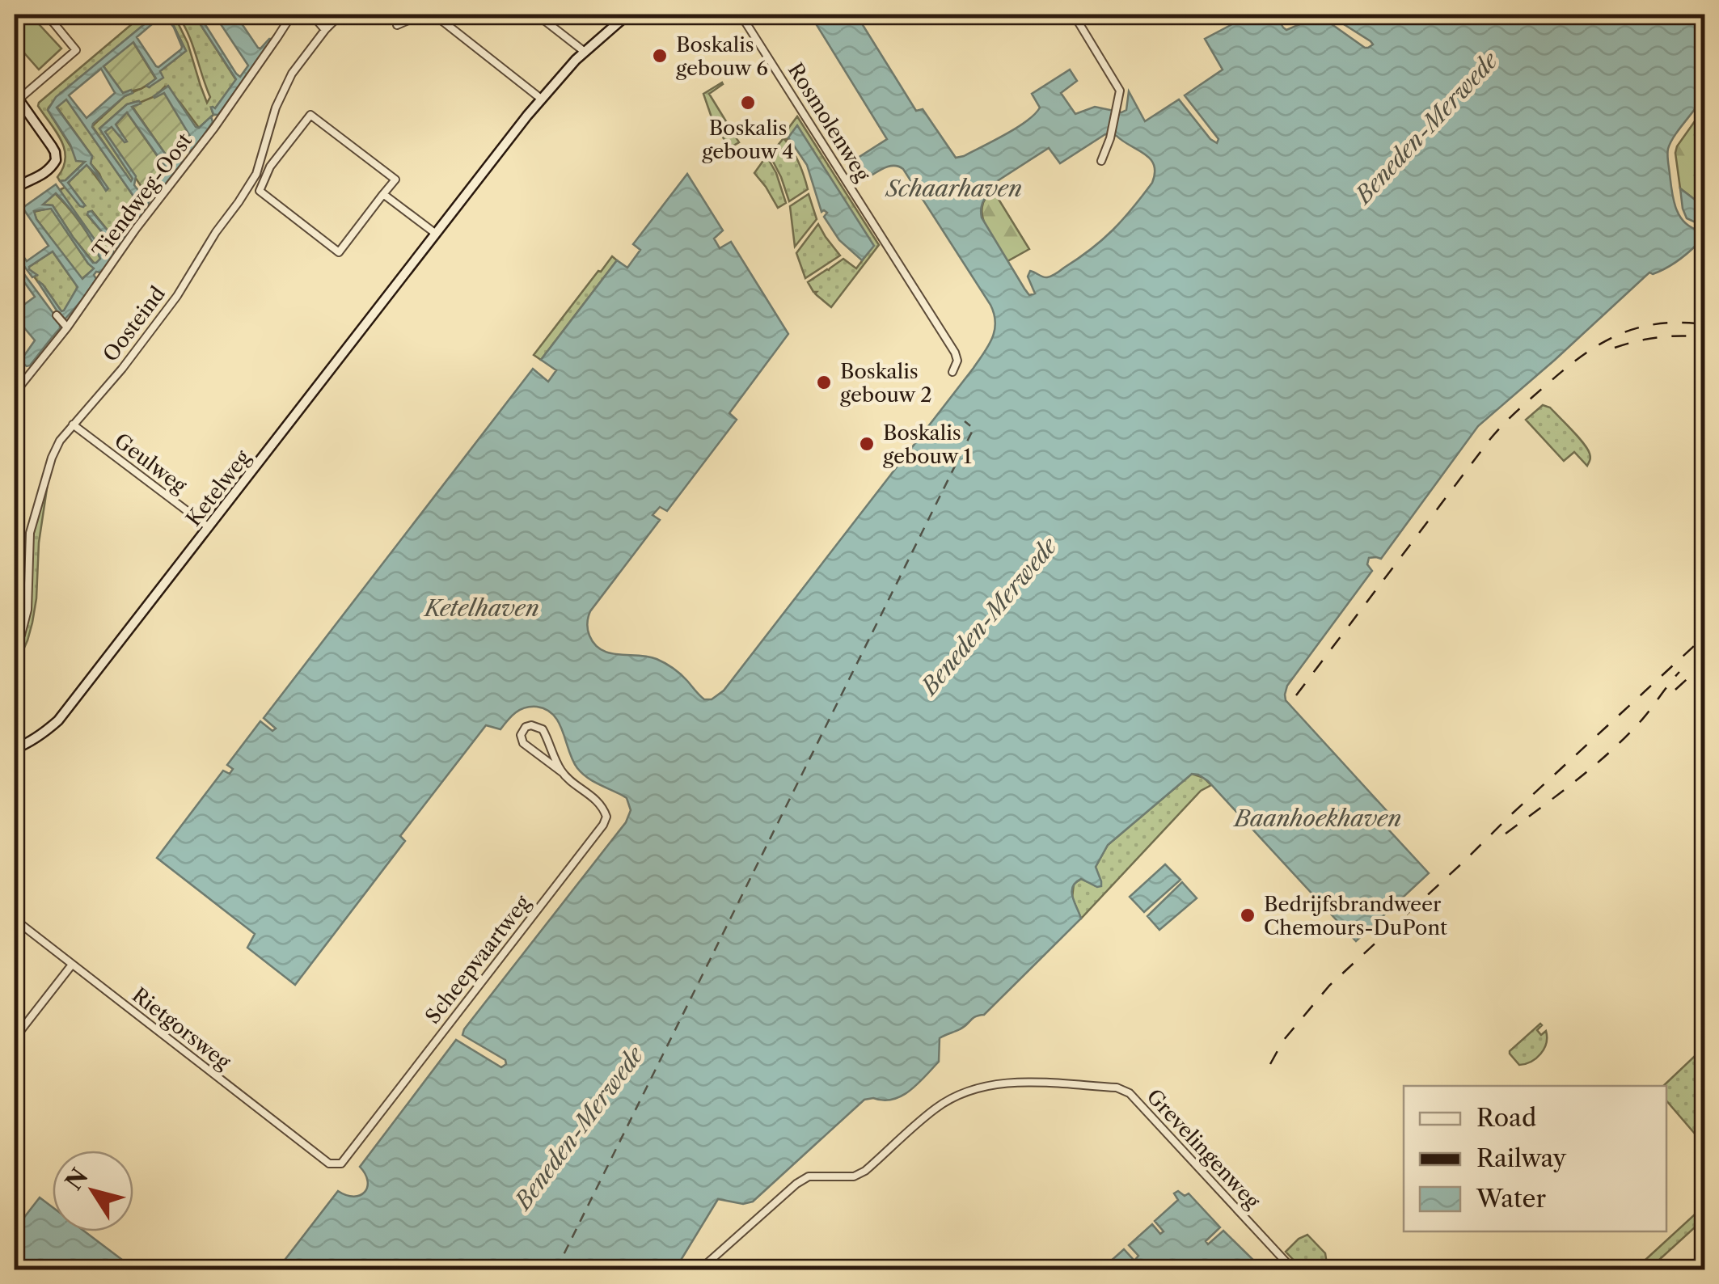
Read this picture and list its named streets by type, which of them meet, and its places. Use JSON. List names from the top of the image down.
{
  "streets": {
    "street": [
      "Rosmolenweg",
      "Tiendweg-Oost",
      "Oosteind",
      "Geulweg",
      "Ketelweg",
      "Scheepvaartweg",
      "Rietgorsweg",
      "Grevelingenweg"
    ]
  },
  "crossings": [
    ["Oosteind", "Geulweg"],
    ["Geulweg", "Ketelweg"],
    ["Scheepvaartweg", "Rietgorsweg"]
  ],
  "water": [
    "Beneden-Merwede",
    "Schaarhaven",
    "Ketelhaven",
    "Baanhoekhaven"
  ],
  "places": [
    "Boskalis gebouw 6",
    "Boskalis gebouw 4",
    "Boskalis gebouw 2",
    "Boskalis gebouw 1",
    "Bedrijfsbrandweer Chemours-DuPont"
  ],
  "legend": ["Road", "Railway", "Water"],
  "north": "top left"
}
